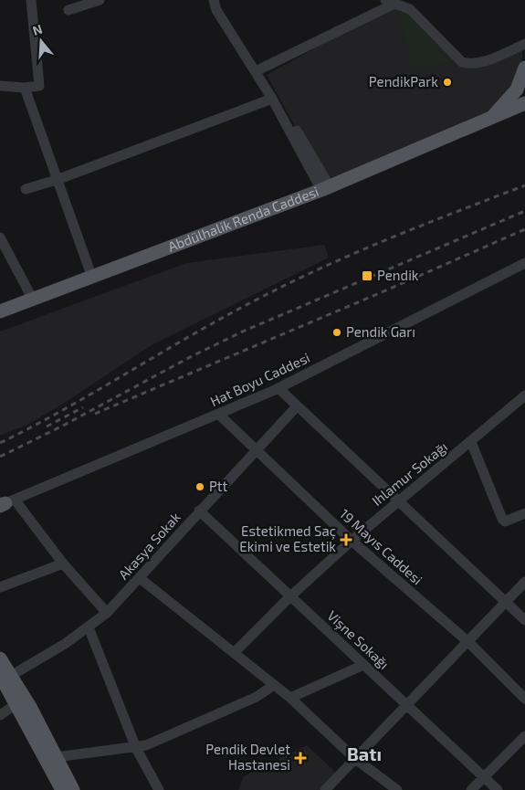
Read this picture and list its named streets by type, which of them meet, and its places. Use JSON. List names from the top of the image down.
{
  "streets": {
    "main road": ["Abdülhalik Renda Caddesi"],
    "street": [
      "Hat Boyu Caddesi",
      "Ihlamur Sokağı",
      "Akasya Sokak",
      "19 Mayıs Caddesi",
      "Vişne Sokağı"
    ]
  },
  "crossings": [
    ["Hat Boyu Caddesi", "19 Mayıs Caddesi"],
    ["Ihlamur Sokağı", "19 Mayıs Caddesi"],
    ["Ihlamur Sokağı", "Vişne Sokağı"],
    ["Akasya Sokak", "19 Mayıs Caddesi"],
    ["Akasya Sokak", "Vişne Sokağı"]
  ],
  "districts": ["Batı"],
  "places": {
    "other": ["PendikPark", "Pendik Garı", "Ptt"],
    "transit": ["Pendik"],
    "health": ["Estetikmed Saç Ekimi ve Estetik", "Pendik Devlet Hastanesi"]
  },
  "north": "top"
}
